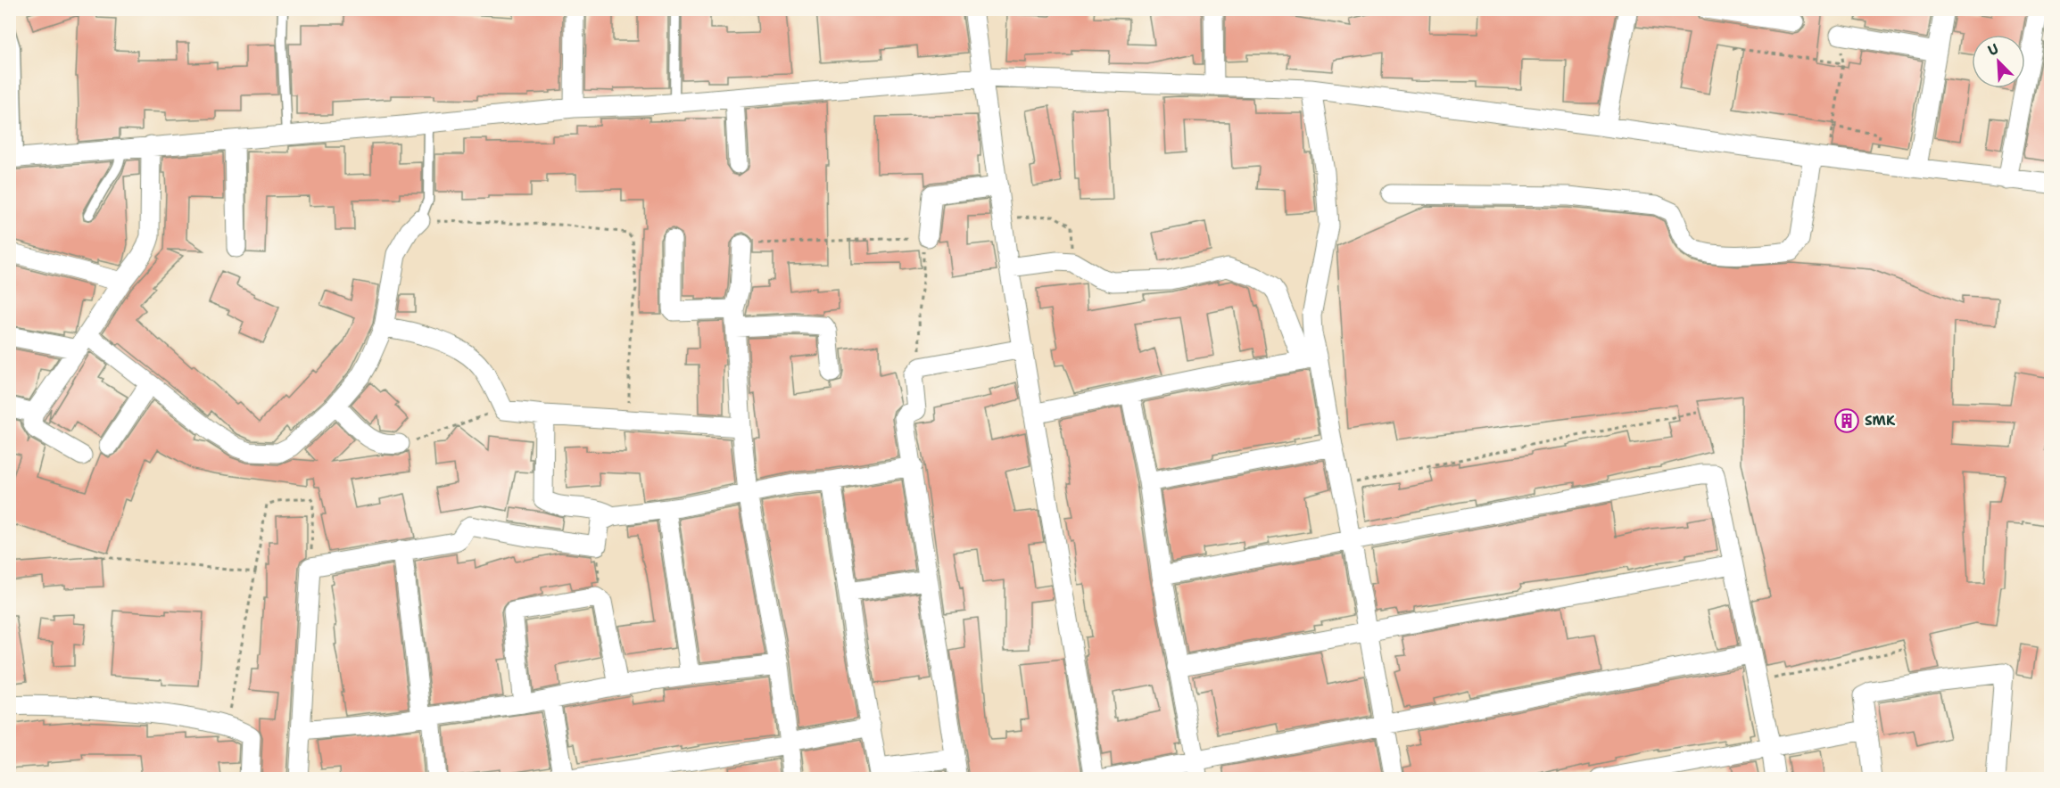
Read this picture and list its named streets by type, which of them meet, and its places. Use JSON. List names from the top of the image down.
{
  "places": {
    "building": ["SMK"]
  },
  "north": "top left"
}
